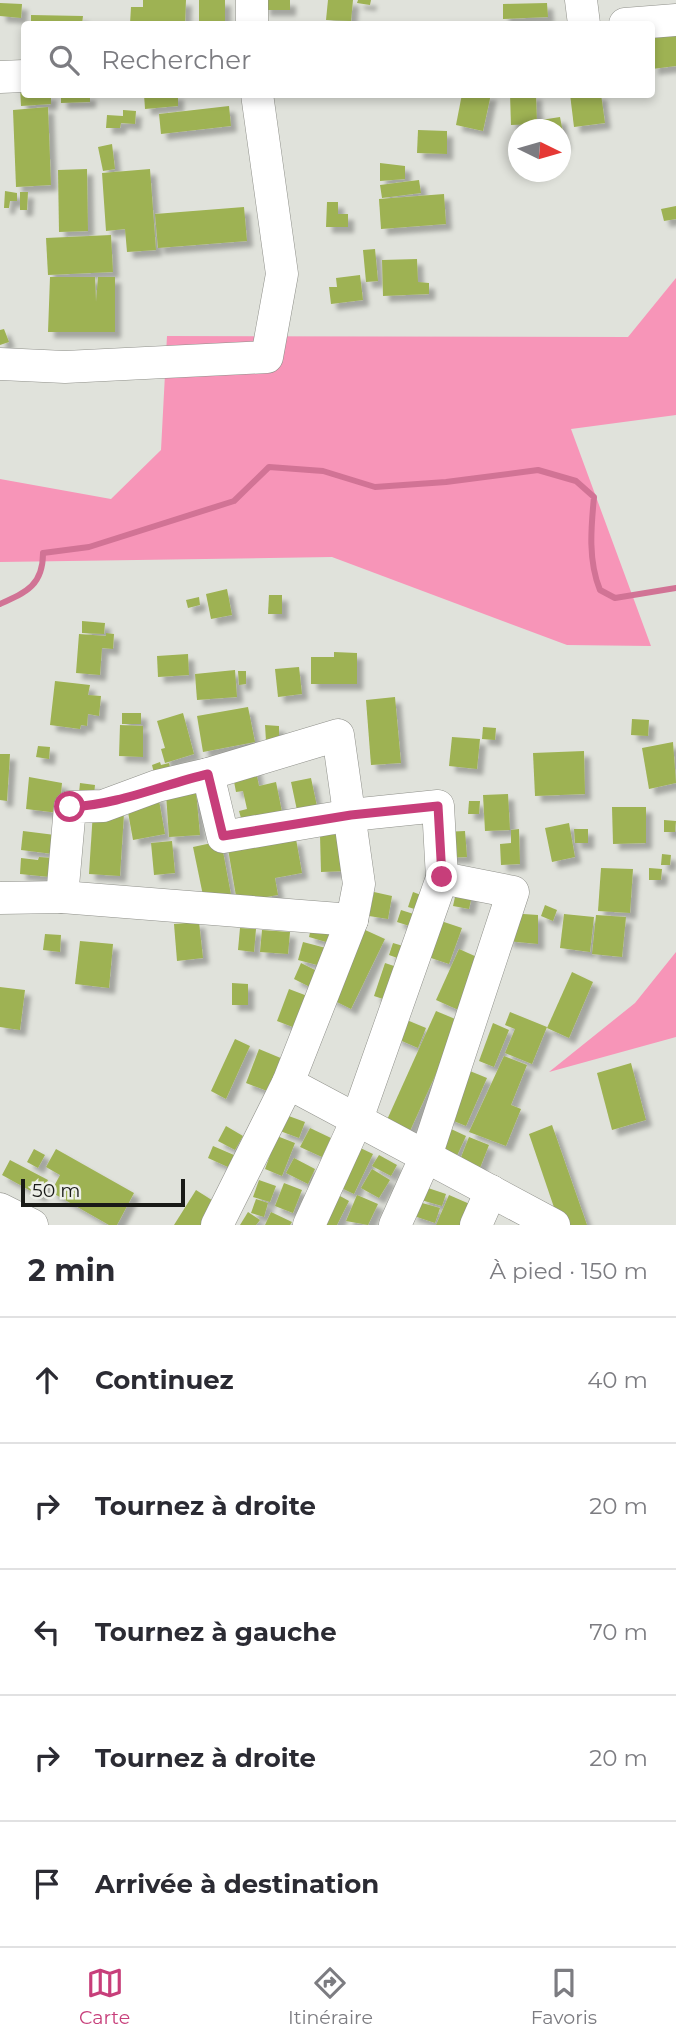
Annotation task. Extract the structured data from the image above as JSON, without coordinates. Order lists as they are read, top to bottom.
{
  "scale_bar": "50 m",
  "north": "right",
  "page": {
    "search": "Rechercher",
    "scale": "50 m",
    "heading": ["2 min", "À pied · 150 m"],
    "list": [
      ["Continuez", "40 m"],
      ["Tournez à droite", "20 m"],
      ["Tournez à gauche", "70 m"],
      ["Tournez à droite", "20 m"],
      "Arrivée à destination"
    ],
    "nav": ["Carte", "Itinéraire", "Favoris"]
  }
}
